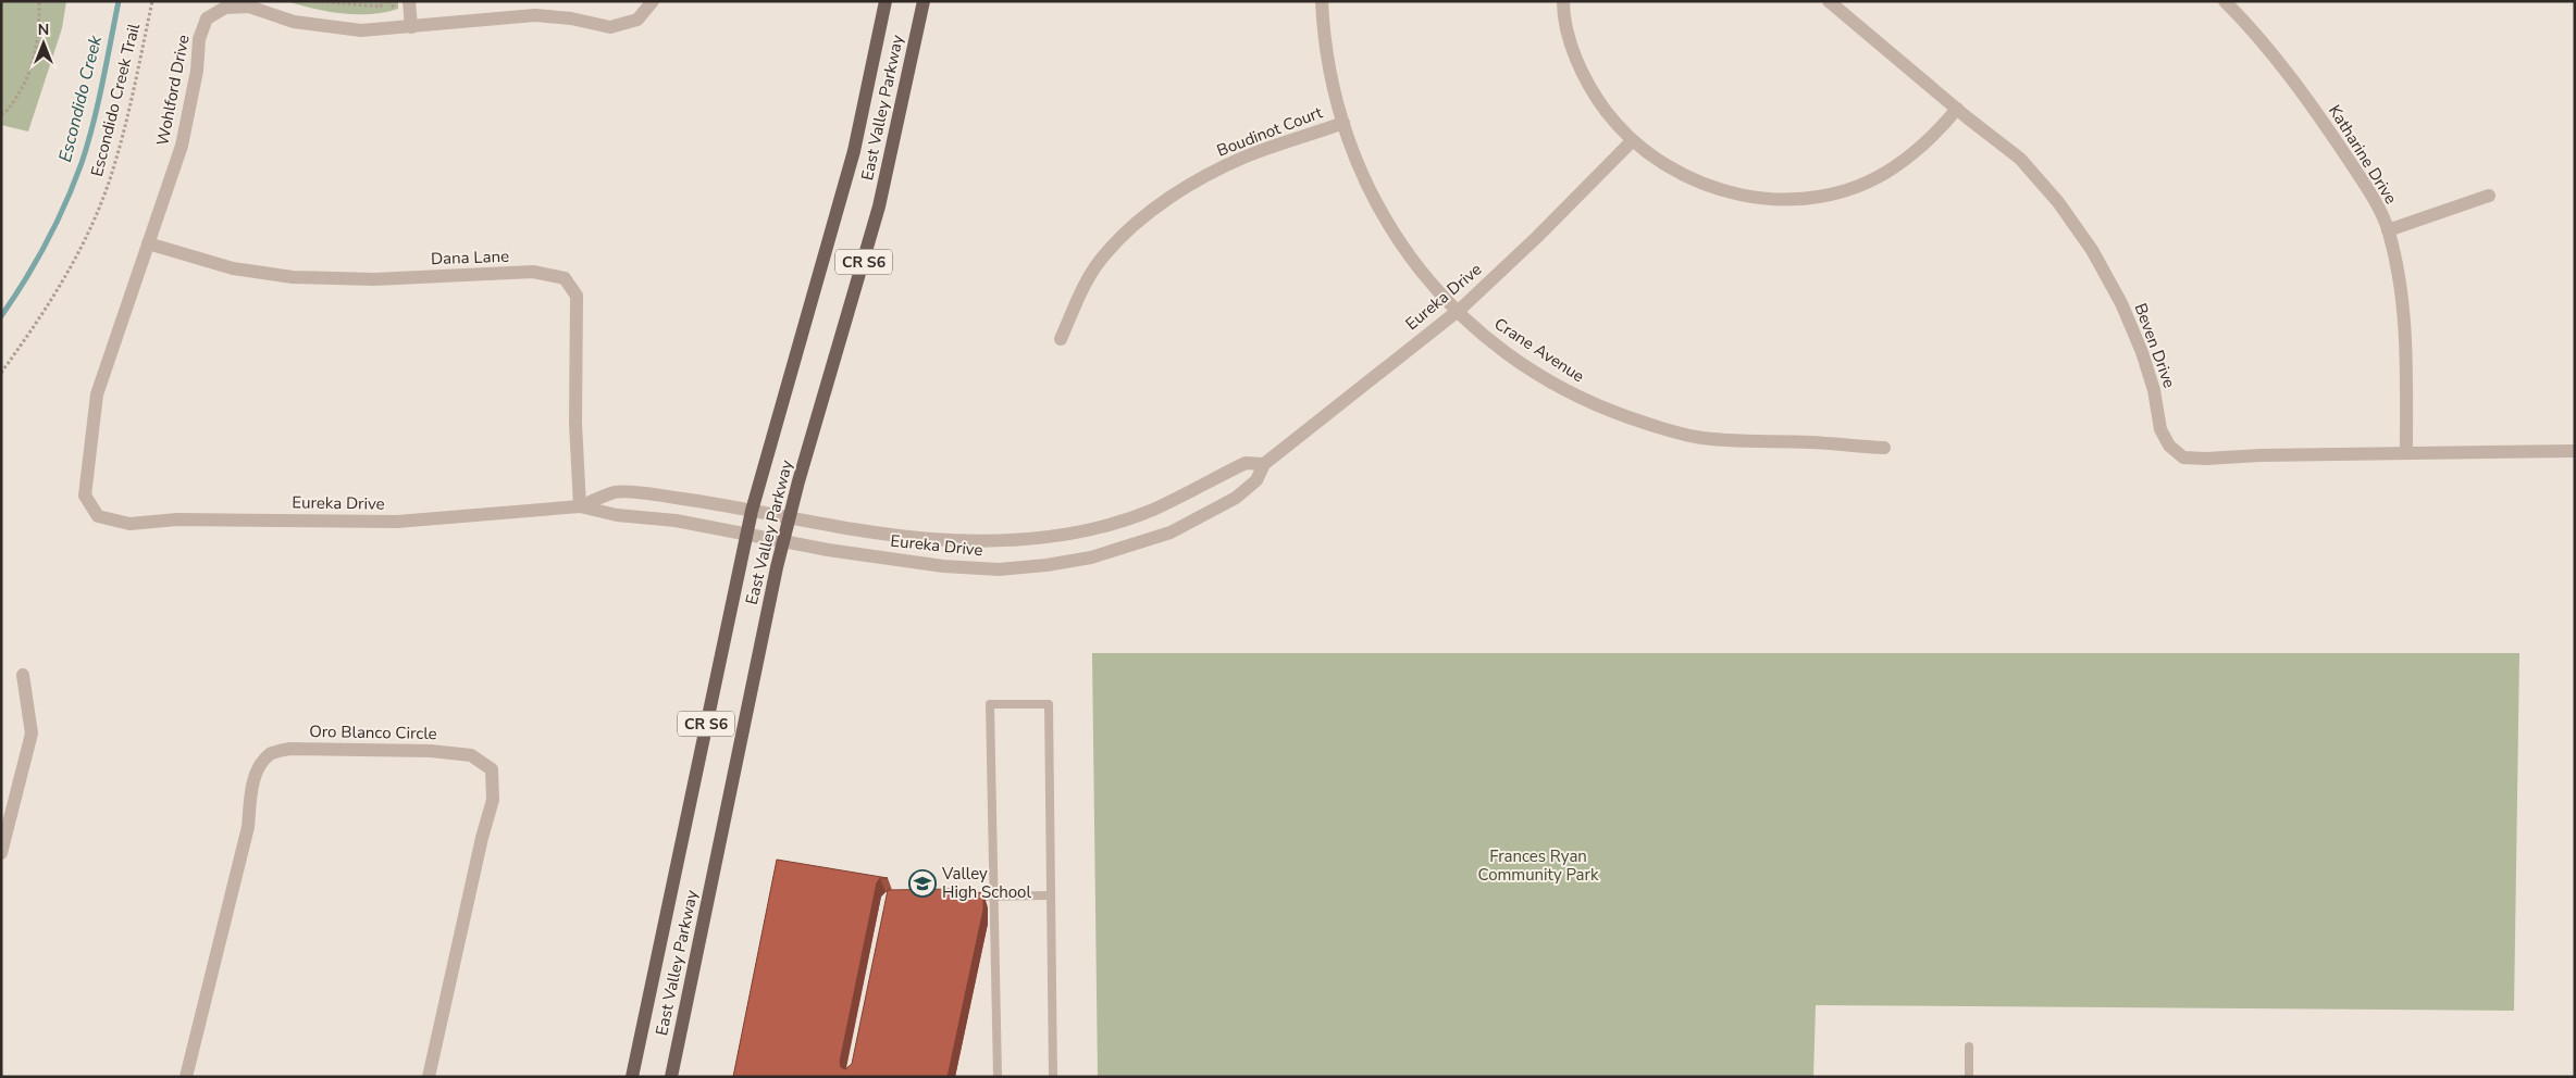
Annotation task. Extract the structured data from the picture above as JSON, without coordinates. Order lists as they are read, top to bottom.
{
  "streets": {
    "main road": ["East Valley Parkway", "CR S6"],
    "street": [
      "Wohlford Drive",
      "Boudinot Court",
      "Katharine Drive",
      "Dana Lane",
      "Eureka Drive",
      "Beven Drive",
      "Crane Avenue",
      "Oro Blanco Circle"
    ],
    "path": ["Escondido Creek Trail"]
  },
  "crossings": [
    ["Wohlford Drive", "Dana Lane"],
    ["Wohlford Drive", "Eureka Drive"],
    ["East Valley Parkway", "Eureka Drive"],
    ["Boudinot Court", "Crane Avenue"],
    ["Katharine Drive", "Beven Drive"],
    ["Dana Lane", "Eureka Drive"],
    ["Eureka Drive", "Crane Avenue"]
  ],
  "water": ["Escondido Creek"],
  "parks": ["Frances Ryan Community Park"],
  "places": {
    "school or university": ["Valley High School"]
  },
  "north": "top"
}
